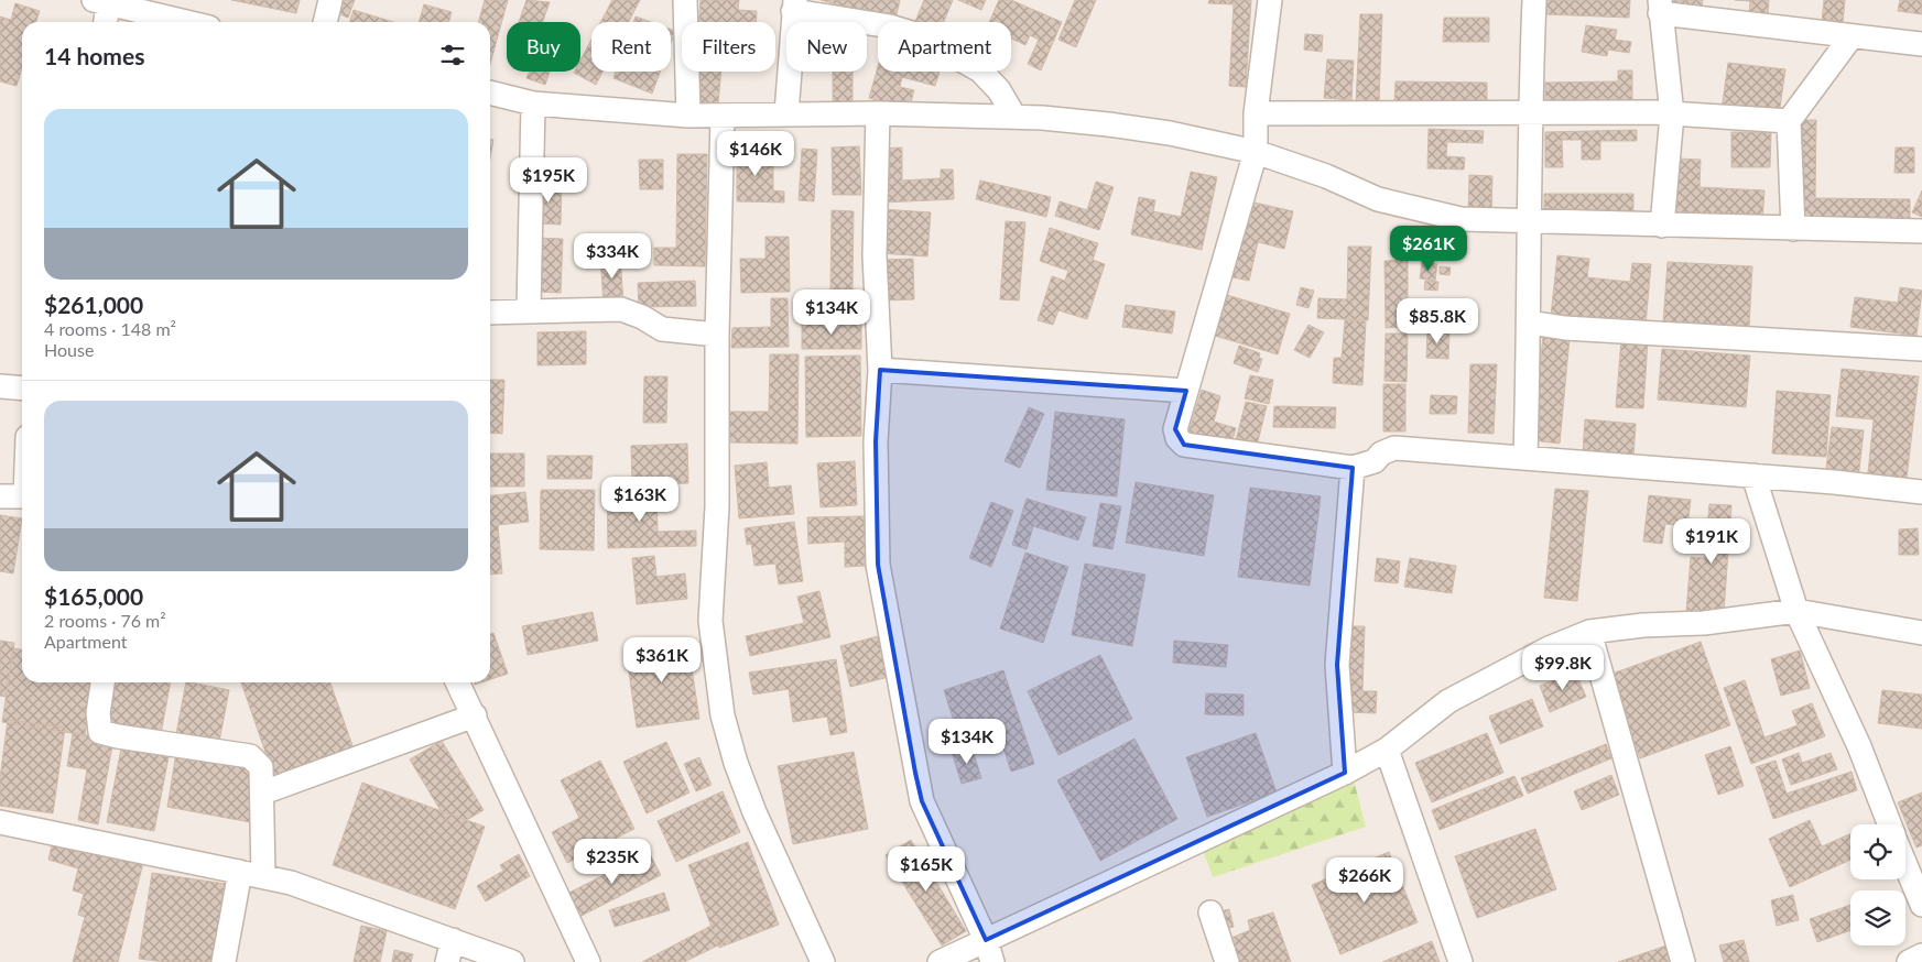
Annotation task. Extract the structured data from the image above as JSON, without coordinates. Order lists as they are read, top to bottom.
{
  "page": {
    "chip": [
      "Buy",
      "Rent",
      "Filters",
      "New",
      "Apartment"
    ],
    "heading": "14 homes",
    "list": [
      {
        "name": "$261,000",
        "note": "4 rooms · 148 m² · House"
      },
      {
        "name": "$165,000",
        "note": "2 rooms · 76 m² · Apartment"
      }
    ],
    "price": [
      "$146K",
      "$195K",
      "$261K",
      "$334K",
      "$134K",
      "$85.8K",
      "$163K",
      "$191K",
      "$361K",
      "$99.8K",
      "$134K",
      "$235K",
      "$165K",
      "$266K"
    ]
  }
}
